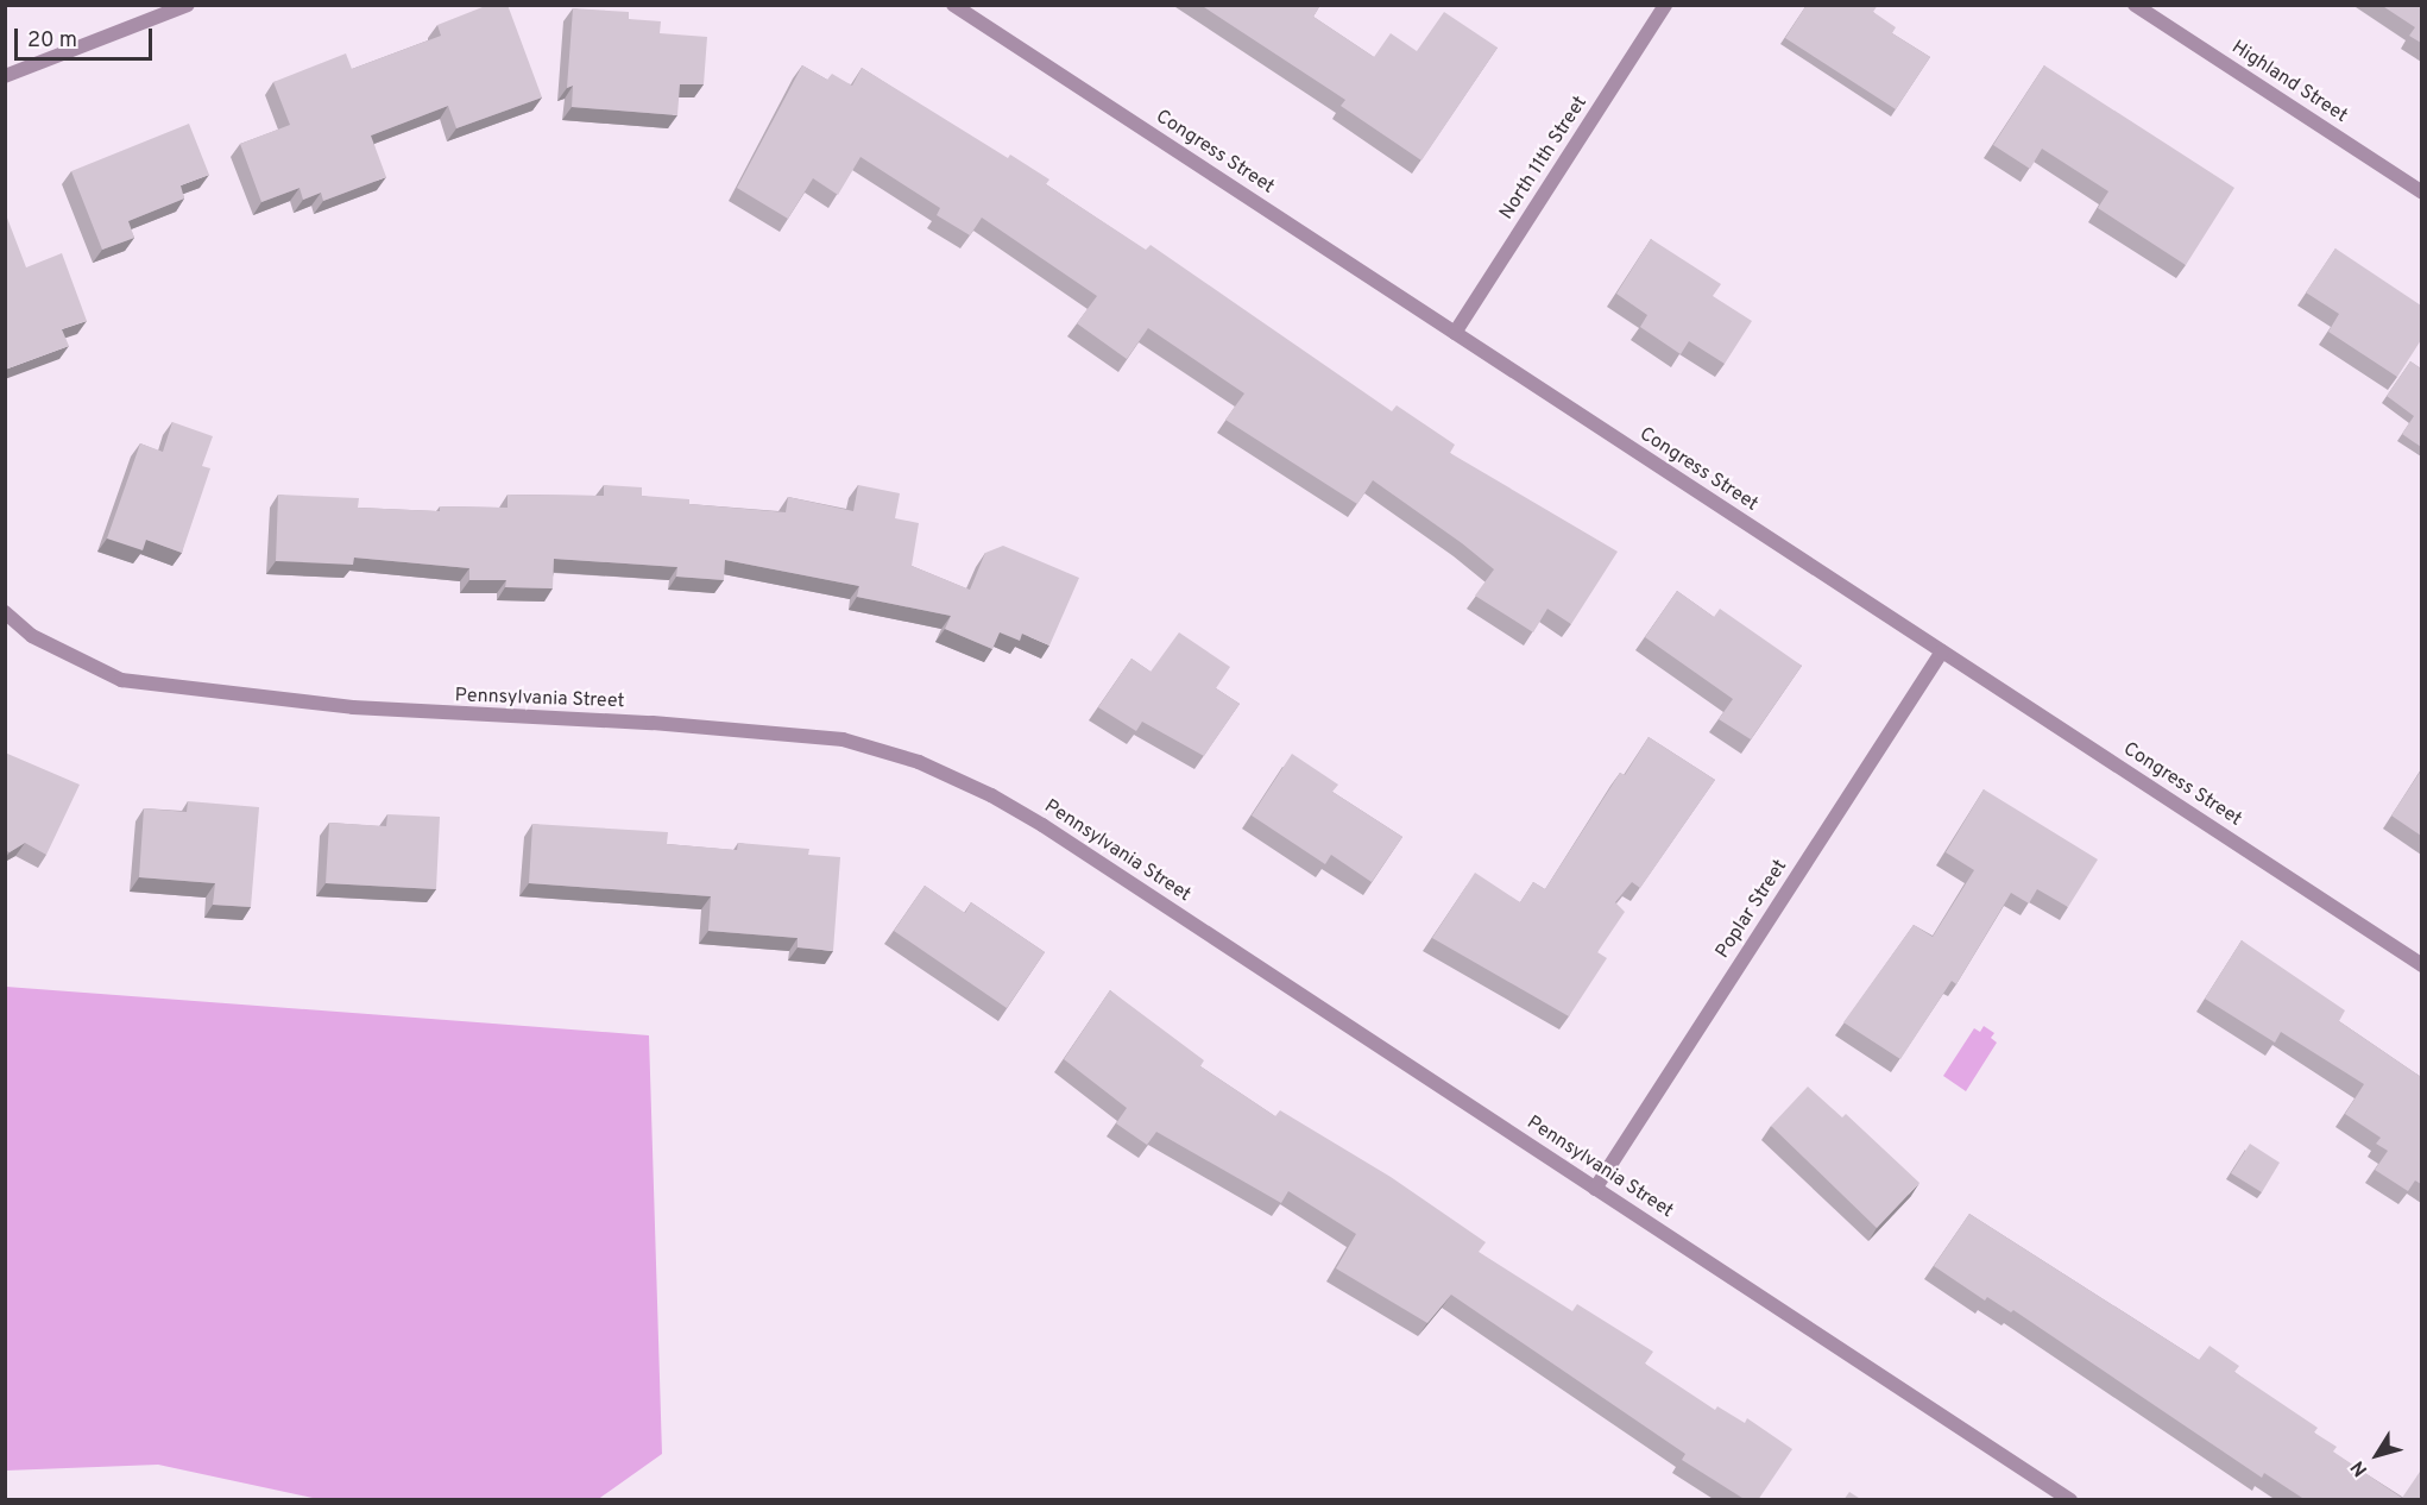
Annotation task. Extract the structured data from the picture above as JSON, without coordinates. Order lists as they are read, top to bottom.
{
  "streets": {
    "street": [
      "Highland Street",
      "Congress Street",
      "North 11th Street",
      "Pennsylvania Street",
      "Poplar Street"
    ]
  },
  "crossings": [
    ["Congress Street", "North 11th Street"],
    ["Congress Street", "Poplar Street"],
    ["Pennsylvania Street", "Poplar Street"]
  ],
  "scale_bar": "20 m",
  "north": "bottom left"
}
